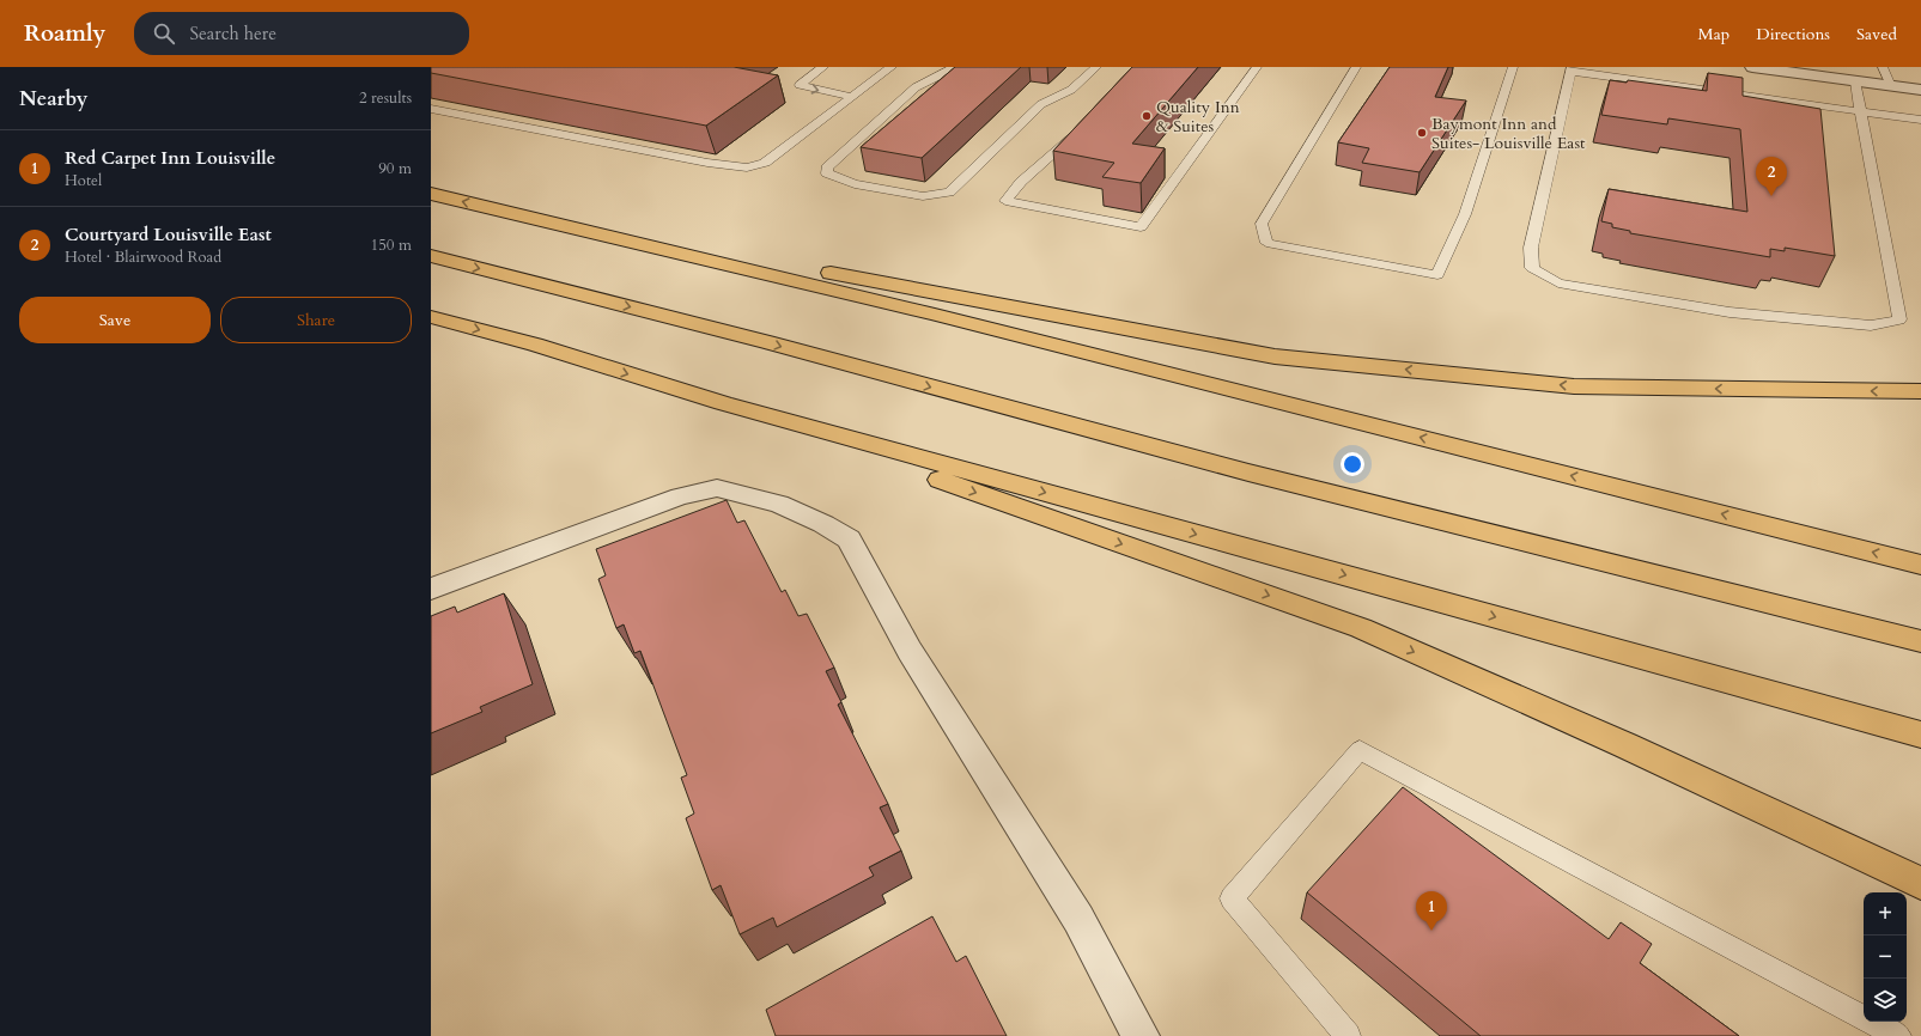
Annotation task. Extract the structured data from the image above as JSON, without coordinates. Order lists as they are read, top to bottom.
{
  "places": ["Quality Inn & Suites", "Baymont Inn and Suites- Louisville East"],
  "page": {
    "header": "Roamly",
    "search": "Search here",
    "nav": ["Map", "Directions", "Saved"],
    "heading": ["Nearby", "2 results"],
    "list": [
      {
        "mark": "1",
        "name": "Red Carpet Inn Louisville",
        "note": "Hotel",
        "value": "90 m"
      },
      {
        "mark": "2",
        "name": "Courtyard Louisville East",
        "note": "Hotel · Blairwood Road",
        "value": "150 m"
      }
    ],
    "pins": ["2", "1"],
    "buttons": ["Save", "Share"],
    "map_buttons": ["+", "−"]
  }
}
